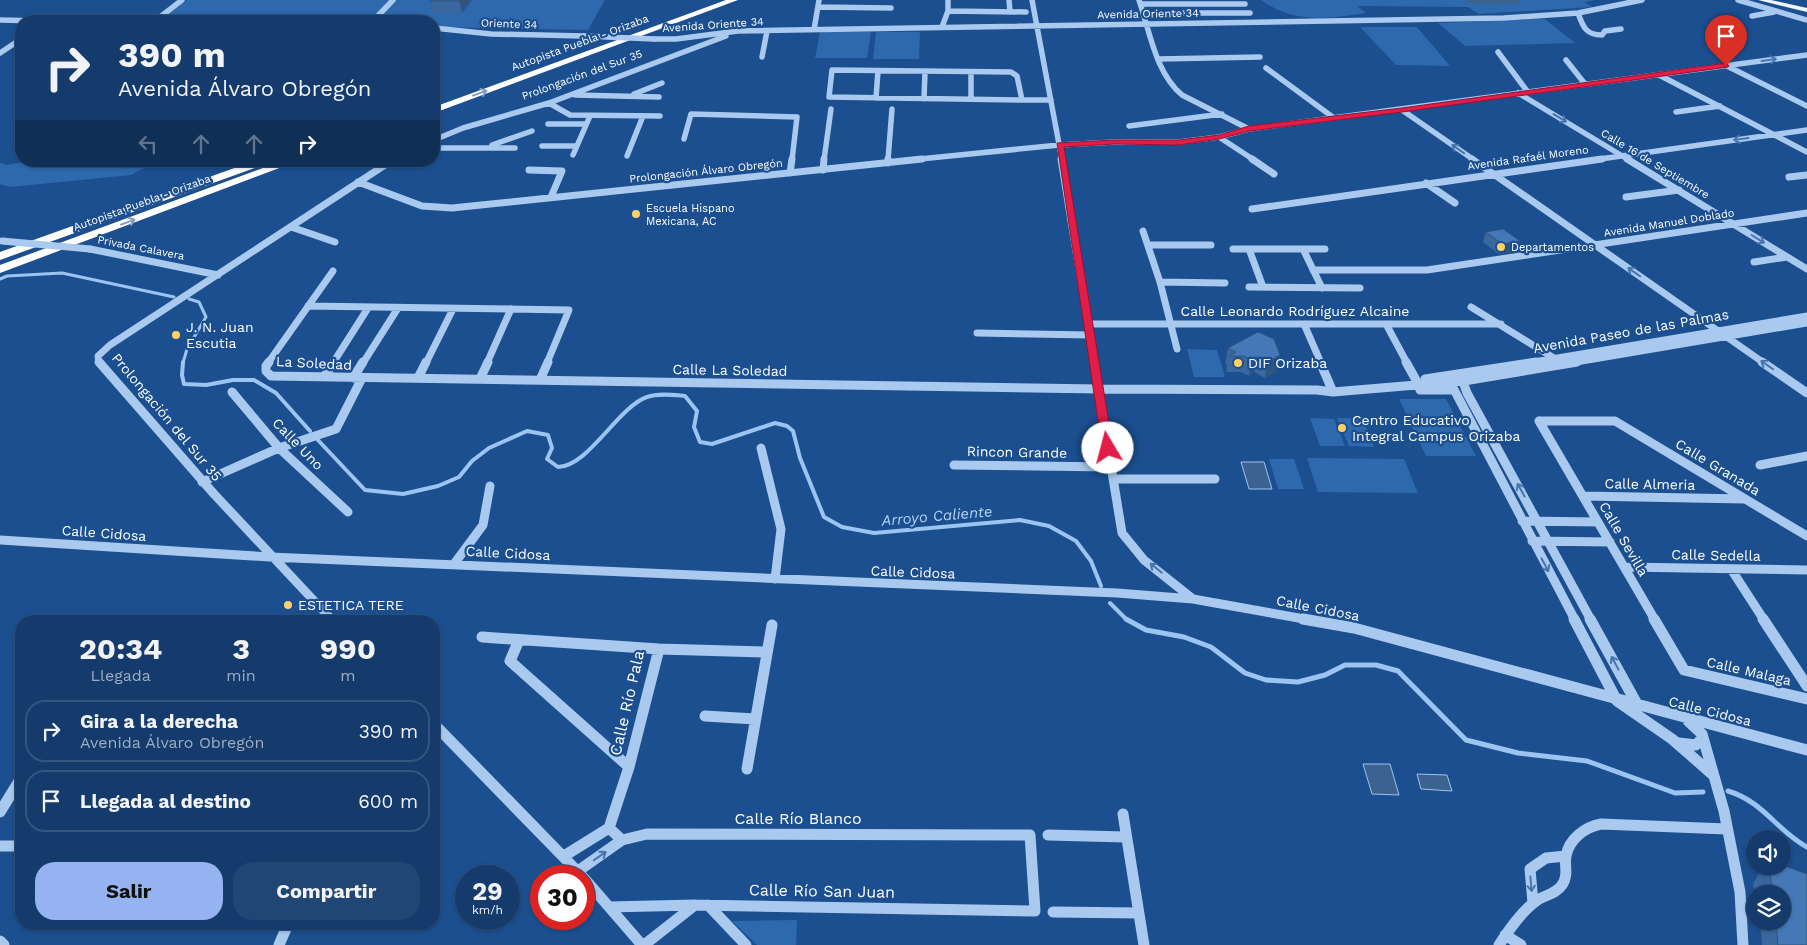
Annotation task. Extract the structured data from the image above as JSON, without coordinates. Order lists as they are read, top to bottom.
{
  "streets": {
    "highway": ["Autopista Puebla - Orizaba"],
    "street": [
      "Avenida Oriente 34",
      "Oriente 34",
      "Prolongación del Sur 35",
      "Avenida Rafaél Moreno",
      "Calle 16 de Septiembre",
      "Prolongación Álvaro Obregón",
      "Avenida Manuel Doblado",
      "Privada Calavera",
      "Calle Leonardo Rodríguez Alcaine",
      "Avenida Paseo de las Palmas",
      "La Soledad",
      "Calle La Soledad",
      "Calle Uno",
      "Rincon Grande",
      "Calle Granada",
      "Calle Almeria",
      "Calle Cidosa",
      "Calle Sevilla",
      "Calle Sedella",
      "Calle Malaga",
      "Calle Río Pala",
      "Calle Río Blanco",
      "Calle Río San Juan"
    ]
  },
  "crossings": [
    ["Avenida Oriente 34", "Oriente 34"],
    ["Avenida Oriente 34", "Prolongación del Sur 35"],
    ["Prolongación del Sur 35", "Prolongación Álvaro Obregón"],
    ["Prolongación del Sur 35", "Privada Calavera"],
    ["Prolongación del Sur 35", "Calle Cidosa"],
    ["Avenida Rafaél Moreno", "Calle 16 de Septiembre"],
    ["Calle 16 de Septiembre", "Prolongación Álvaro Obregón"],
    ["Calle 16 de Septiembre", "Avenida Manuel Doblado"],
    ["Avenida Paseo de las Palmas", "Calle La Soledad"],
    ["La Soledad", "Calle La Soledad"],
    ["Calle Granada", "Calle Almeria"],
    ["Calle Granada", "Calle Sevilla"],
    ["Calle Almeria", "Calle Sevilla"],
    ["Calle Sevilla", "Calle Sedella"],
    ["Calle Sevilla", "Calle Malaga"],
    ["Calle Río Blanco", "Calle Río San Juan"]
  ],
  "one_way": ["Calle 16 de Septiembre"],
  "water": ["Arroyo Caliente"],
  "places": [
    "Escuela Hispano Mexicana, AC",
    "Departamentos",
    "J. N. Juan Escutia",
    "DIF Orizaba",
    "Centro Educativo Integral Campus Orizaba",
    "ESTETICA TERE"
  ],
  "page": {
    "turn": ["390 m", "Avenida Álvaro Obregón"],
    "eta": [
      "20:34",
      "Llegada",
      "3",
      "min",
      "990",
      "m"
    ],
    "list": [
      {
        "name": "Gira a la derecha",
        "note": "Avenida Álvaro Obregón",
        "value": "390 m"
      },
      {
        "name": "Llegada al destino",
        "value": "600 m"
      }
    ],
    "buttons": ["Salir", "Compartir"],
    "speed": "29 km/h",
    "limit": "30"
  }
}
